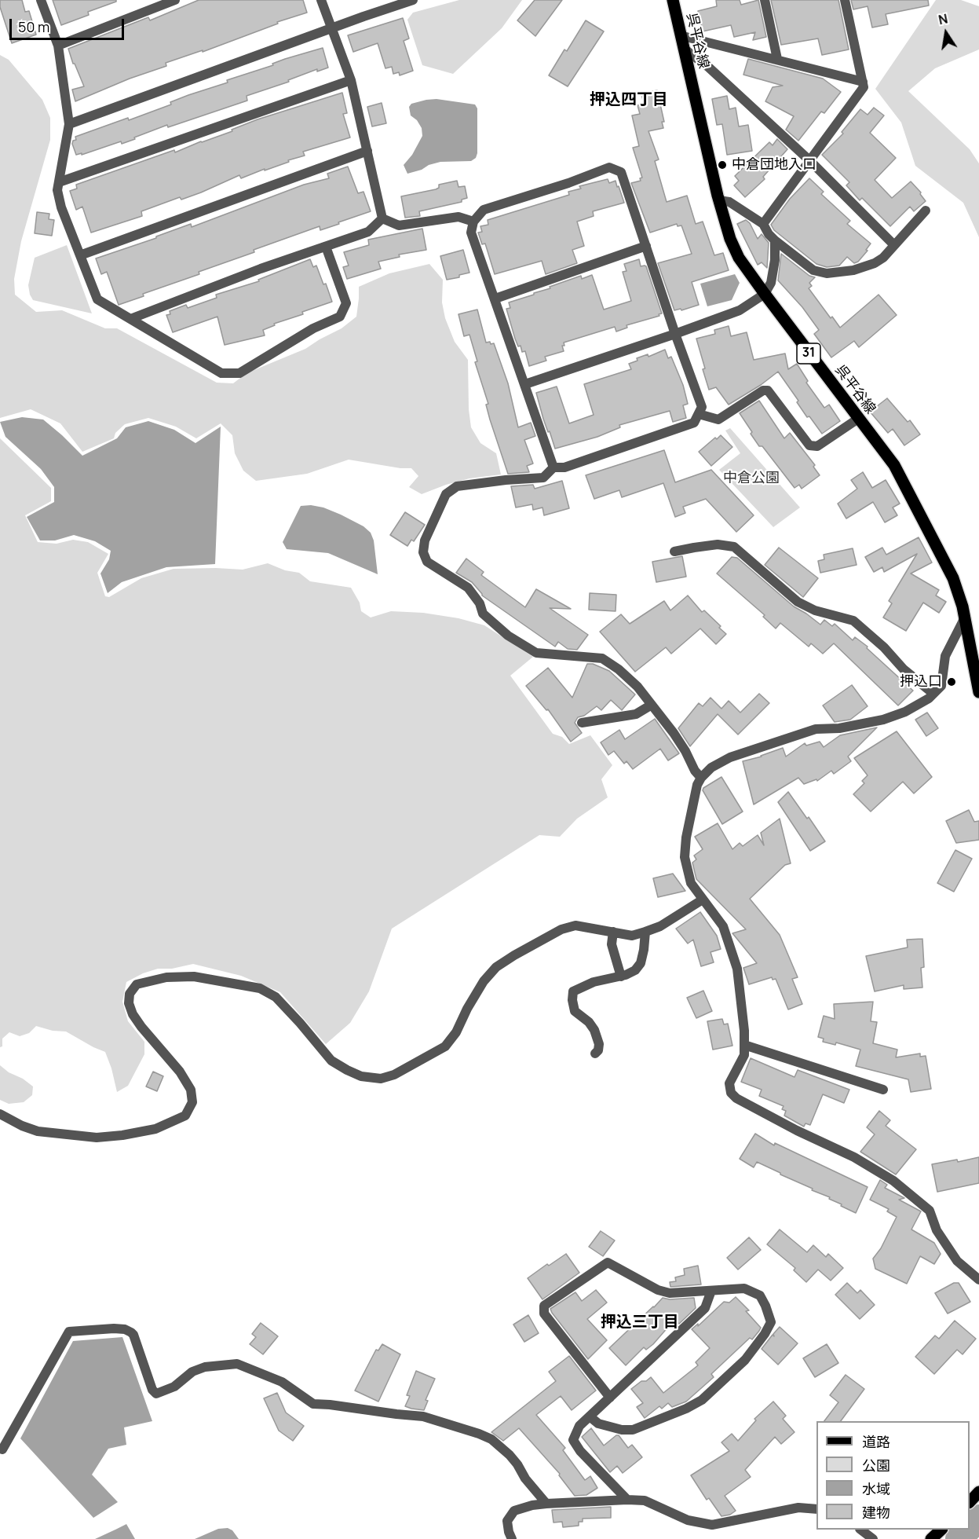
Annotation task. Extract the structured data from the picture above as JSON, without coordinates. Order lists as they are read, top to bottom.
{
  "streets": {
    "main road": ["呉平谷線", "31"]
  },
  "districts": ["押込四丁目", "押込三丁目"],
  "parks": ["中倉公園"],
  "places": ["中倉団地入口", "押込口"],
  "legend": [
    "道路",
    "公園",
    "水域",
    "建物"
  ],
  "scale_bar": "50 m",
  "north": "top"
}
